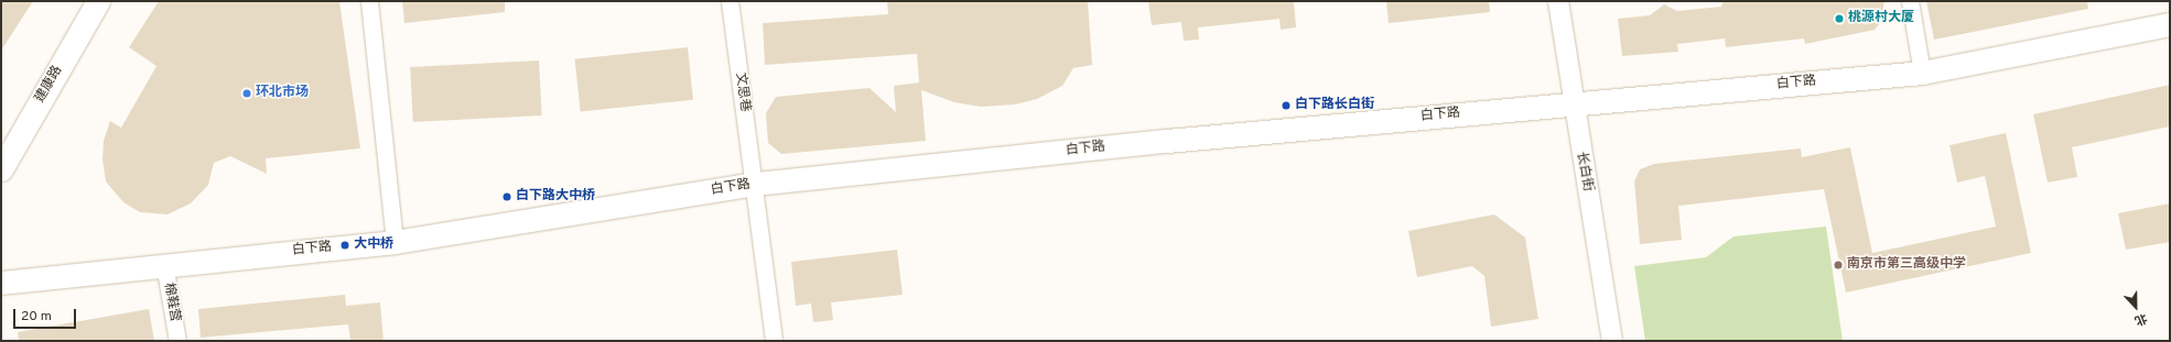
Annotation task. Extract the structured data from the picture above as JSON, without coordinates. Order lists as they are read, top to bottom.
{
  "streets": {
    "main road": ["白下路", "建康路"],
    "street": ["文思巷", "长白街", "棉鞋营"]
  },
  "crossings": [
    ["白下路", "文思巷"],
    ["白下路", "长白街"],
    ["白下路", "棉鞋营"]
  ],
  "places": [
    "桃源村大厦",
    "环北市场",
    "白下路·长白街",
    "白下路·大中桥",
    "大中桥",
    "南京市第三高级中学"
  ],
  "scale_bar": "20 m",
  "north": "bottom"
}
